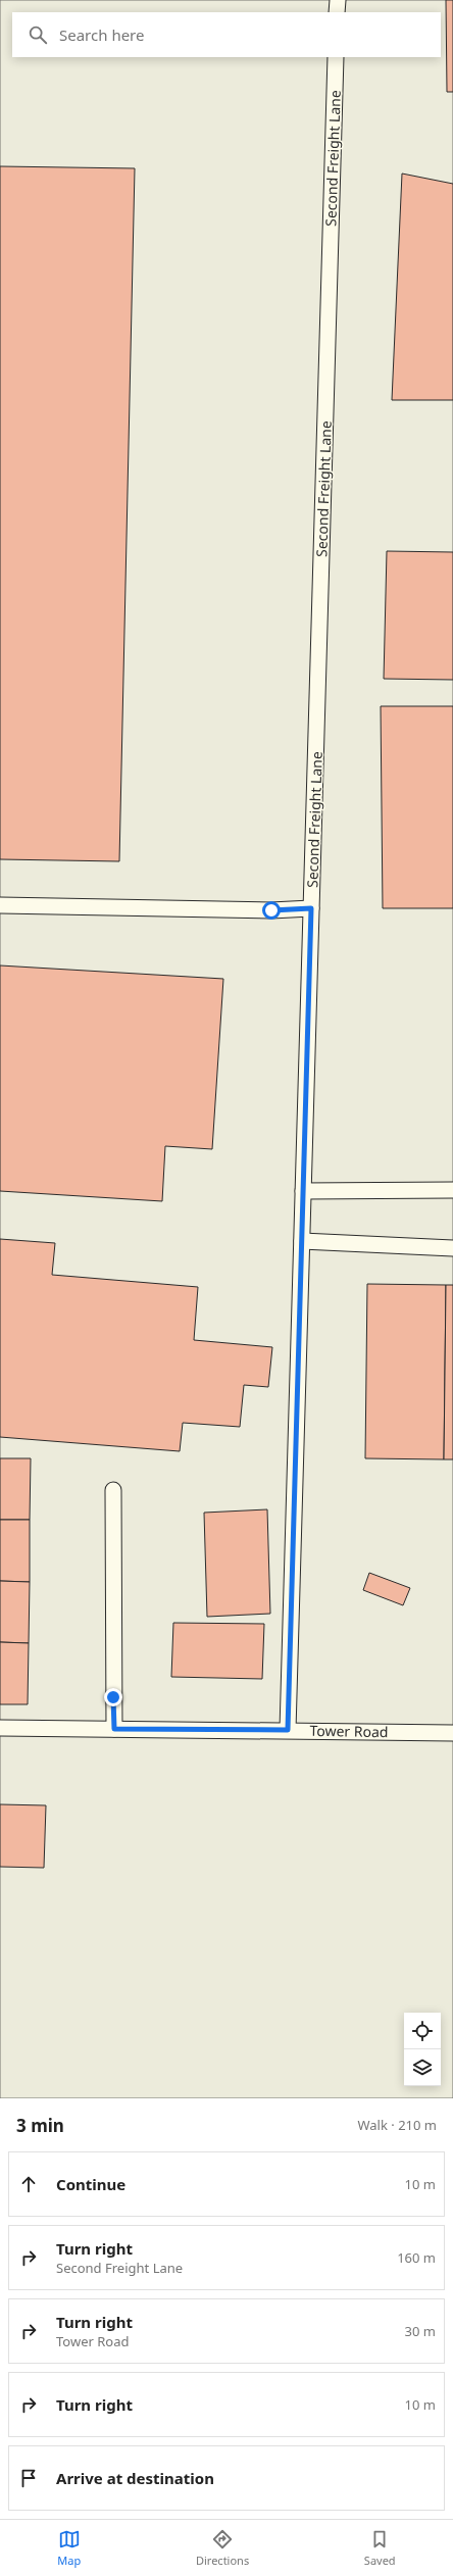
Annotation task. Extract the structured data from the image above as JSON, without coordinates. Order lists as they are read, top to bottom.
{
  "streets": {
    "lane": ["Second Freight Lane", "Tower Road"]
  },
  "crossings": [
    ["Second Freight Lane", "Tower Road"]
  ],
  "page": {
    "search": "Search here",
    "heading": ["3 min", "Walk · 210 m"],
    "list": [
      ["Continue", "10 m"],
      ["Turn right", "Second Freight Lane", "160 m"],
      ["Turn right", "Tower Road", "30 m"],
      ["Turn right", "10 m"],
      "Arrive at destination"
    ],
    "nav": ["Map", "Directions", "Saved"]
  }
}
